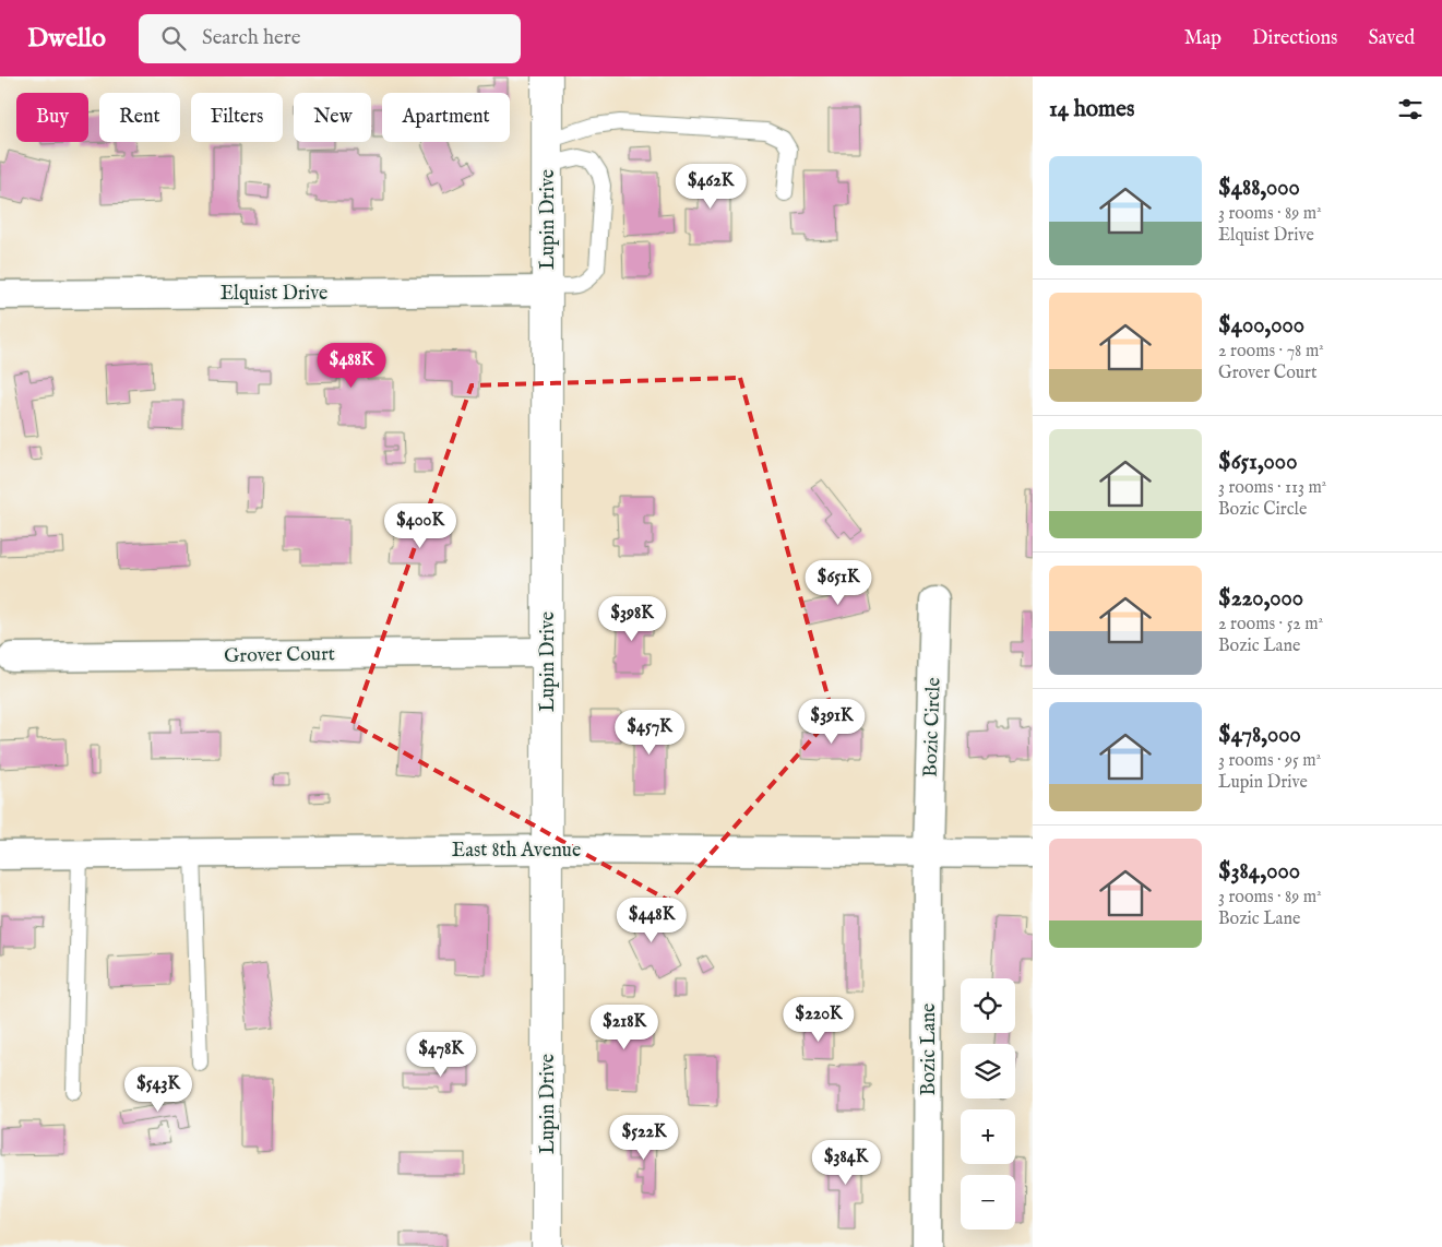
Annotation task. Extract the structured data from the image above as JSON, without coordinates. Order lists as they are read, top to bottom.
{
  "streets": {
    "street": [
      "Lupin Drive",
      "Elquist Drive",
      "Grover Court",
      "Bozic Circle",
      "East 8th Avenue",
      "Bozic Lane"
    ]
  },
  "crossings": [
    ["Lupin Drive", "Elquist Drive"],
    ["Lupin Drive", "Grover Court"],
    ["Lupin Drive", "East 8th Avenue"],
    ["Bozic Circle", "East 8th Avenue"],
    ["Bozic Circle", "Bozic Lane"],
    ["East 8th Avenue", "Bozic Lane"]
  ],
  "page": {
    "header": "Dwello",
    "search": "Search here",
    "nav": ["Map", "Directions", "Saved"],
    "heading": "14 homes",
    "chip": [
      "Buy",
      "Rent",
      "Filters",
      "New",
      "Apartment"
    ],
    "list": [
      {
        "name": "$488,000",
        "note": "3 rooms · 89 m² · Elquist Drive"
      },
      {
        "name": "$400,000",
        "note": "2 rooms · 78 m² · Grover Court"
      },
      {
        "name": "$651,000",
        "note": "3 rooms · 113 m² · Bozic Circle"
      },
      {
        "name": "$220,000",
        "note": "2 rooms · 52 m² · Bozic Lane"
      },
      {
        "name": "$478,000",
        "note": "3 rooms · 95 m² · Lupin Drive"
      },
      {
        "name": "$384,000",
        "note": "3 rooms · 89 m² · Bozic Lane"
      }
    ],
    "price": [
      "$462K",
      "$488K",
      "$400K",
      "$651K",
      "$398K",
      "$391K",
      "$457K",
      "$448K",
      "$220K",
      "$218K",
      "$478K",
      "$543K",
      "$522K",
      "$384K"
    ],
    "map_buttons": ["+", "−"]
  }
}
